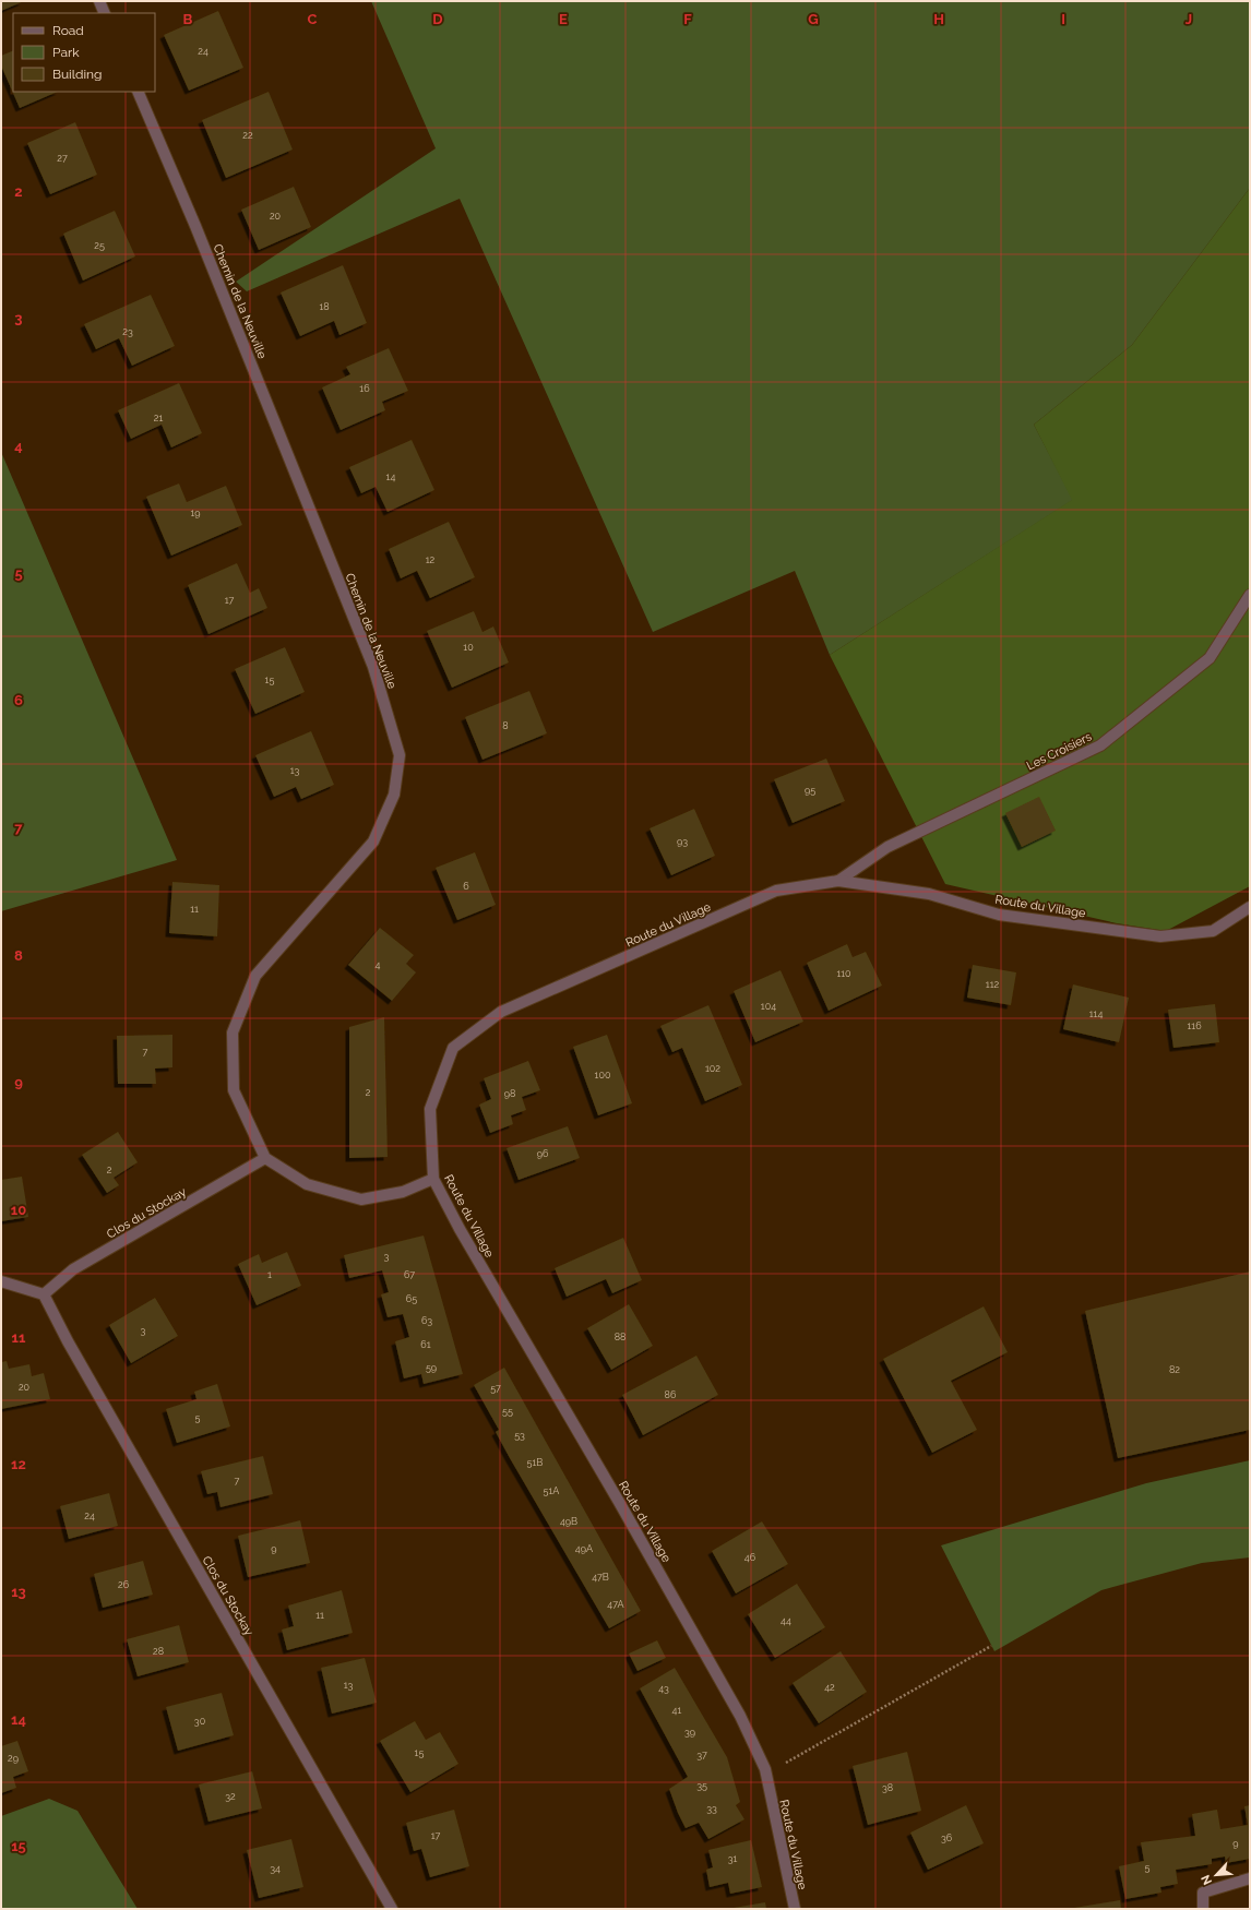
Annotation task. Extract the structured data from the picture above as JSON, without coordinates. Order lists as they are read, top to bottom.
{
  "streets": {
    "street": [
      "Chemin de la Neuville",
      "Les Croisiers",
      "Route du Village",
      "Clos du Stockay"
    ]
  },
  "crossings": [
    ["Chemin de la Neuville", "Clos du Stockay"],
    ["Les Croisiers", "Route du Village"]
  ],
  "house_numbers": [
    "24",
    "22",
    "27",
    "20",
    "25",
    "18",
    "23",
    "16",
    "21",
    "14",
    "19",
    "12",
    "17",
    "10",
    "15",
    "8",
    "13",
    "95",
    "93",
    "6",
    "11",
    "4",
    "110",
    "112",
    "104",
    "114",
    "116",
    "7",
    "102",
    "100",
    "2",
    "98",
    "96",
    "2",
    "3",
    "1",
    "67",
    "65",
    "63",
    "3",
    "88",
    "61",
    "59",
    "82",
    "20",
    "57",
    "86",
    "55",
    "5",
    "53",
    "51B",
    "7",
    "51A",
    "24",
    "49B",
    "9",
    "49A",
    "46",
    "47B",
    "26",
    "47A",
    "11",
    "44",
    "28",
    "13",
    "42",
    "43",
    "41",
    "30",
    "39",
    "15",
    "37",
    "29",
    "35",
    "38",
    "32",
    "33",
    "17",
    "36",
    "9",
    "31",
    "5",
    "34"
  ],
  "legend": ["Road", "Park", "Building"],
  "north": "bottom left",
  "grid": {
    "columns": [
      "B",
      "C",
      "D",
      "E",
      "F",
      "G",
      "H",
      "I",
      "J"
    ],
    "rows": [
      "2",
      "3",
      "4",
      "5",
      "6",
      "7",
      "8",
      "9",
      "10",
      "11",
      "12",
      "13",
      "14",
      "15"
    ]
  }
}
